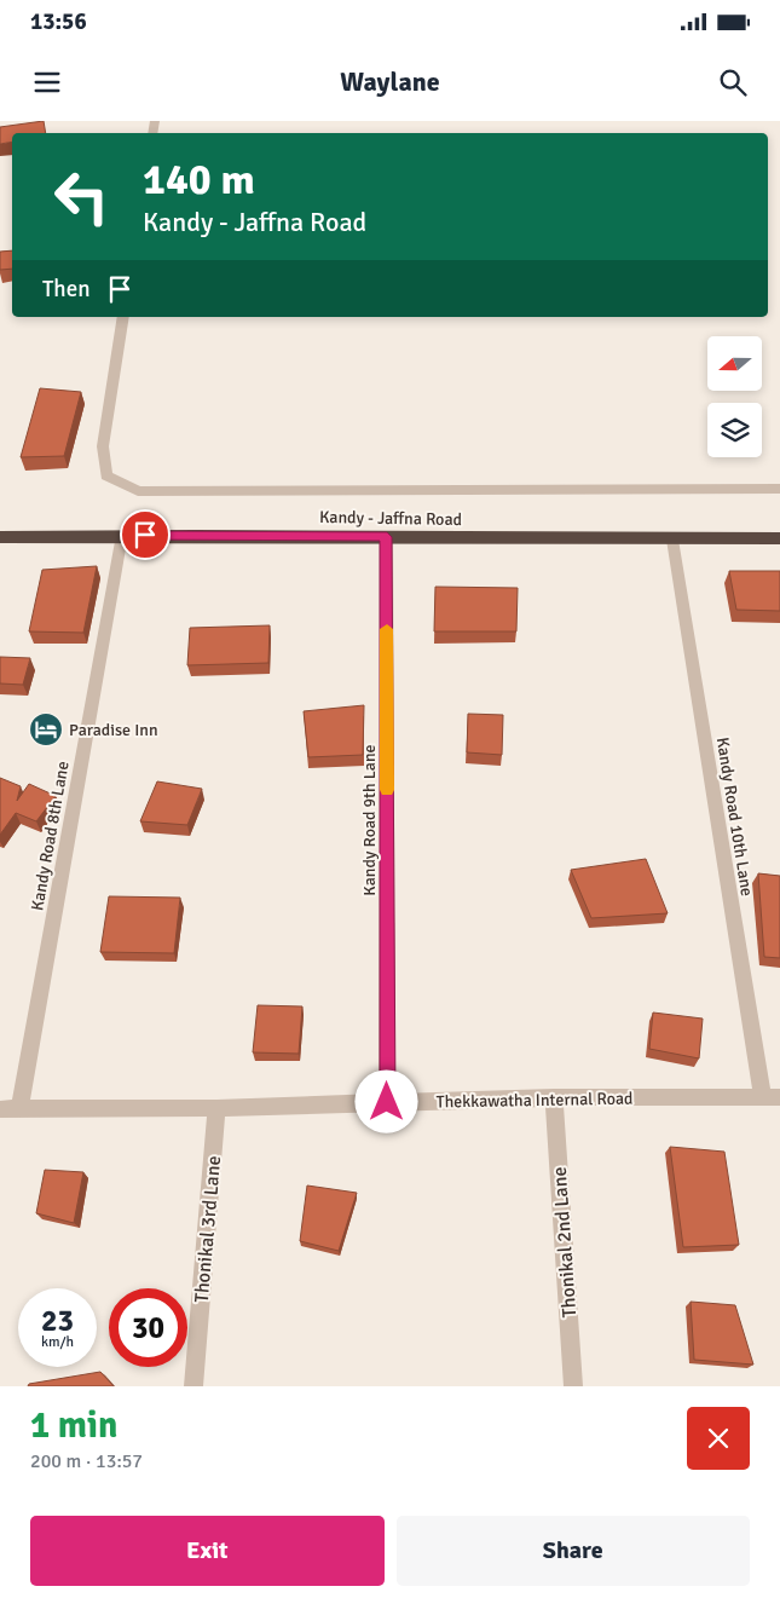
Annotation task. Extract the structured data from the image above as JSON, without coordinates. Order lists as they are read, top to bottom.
{
  "streets": {
    "highway": ["Kandy - Jaffna Road"],
    "street": [
      "Kandy Road 10th Lane",
      "Kandy Road 9th Lane",
      "Kandy Road 8th Lane",
      "Thekkawatha Internal Road",
      "Thonikal 3rd Lane",
      "Thonikal 2nd Lane"
    ]
  },
  "crossings": [
    ["Kandy - Jaffna Road", "Kandy Road 10th Lane"],
    ["Kandy - Jaffna Road", "Kandy Road 9th Lane"],
    ["Kandy - Jaffna Road", "Kandy Road 8th Lane"],
    ["Kandy Road 10th Lane", "Thekkawatha Internal Road"],
    ["Kandy Road 9th Lane", "Thekkawatha Internal Road"],
    ["Kandy Road 8th Lane", "Thekkawatha Internal Road"],
    ["Thekkawatha Internal Road", "Thonikal 3rd Lane"],
    ["Thekkawatha Internal Road", "Thonikal 2nd Lane"]
  ],
  "places": {
    "hotel": ["Paradise Inn"]
  },
  "north": "left",
  "page": {
    "status": "13:56",
    "header": "Waylane",
    "turn": ["140 m", "Kandy - Jaffna Road"],
    "then": "Then",
    "speed": "23 km/h",
    "limit": "30",
    "heading": ["1 min", "200 m · 13:57"],
    "buttons": ["Exit", "Share"]
  }
}
